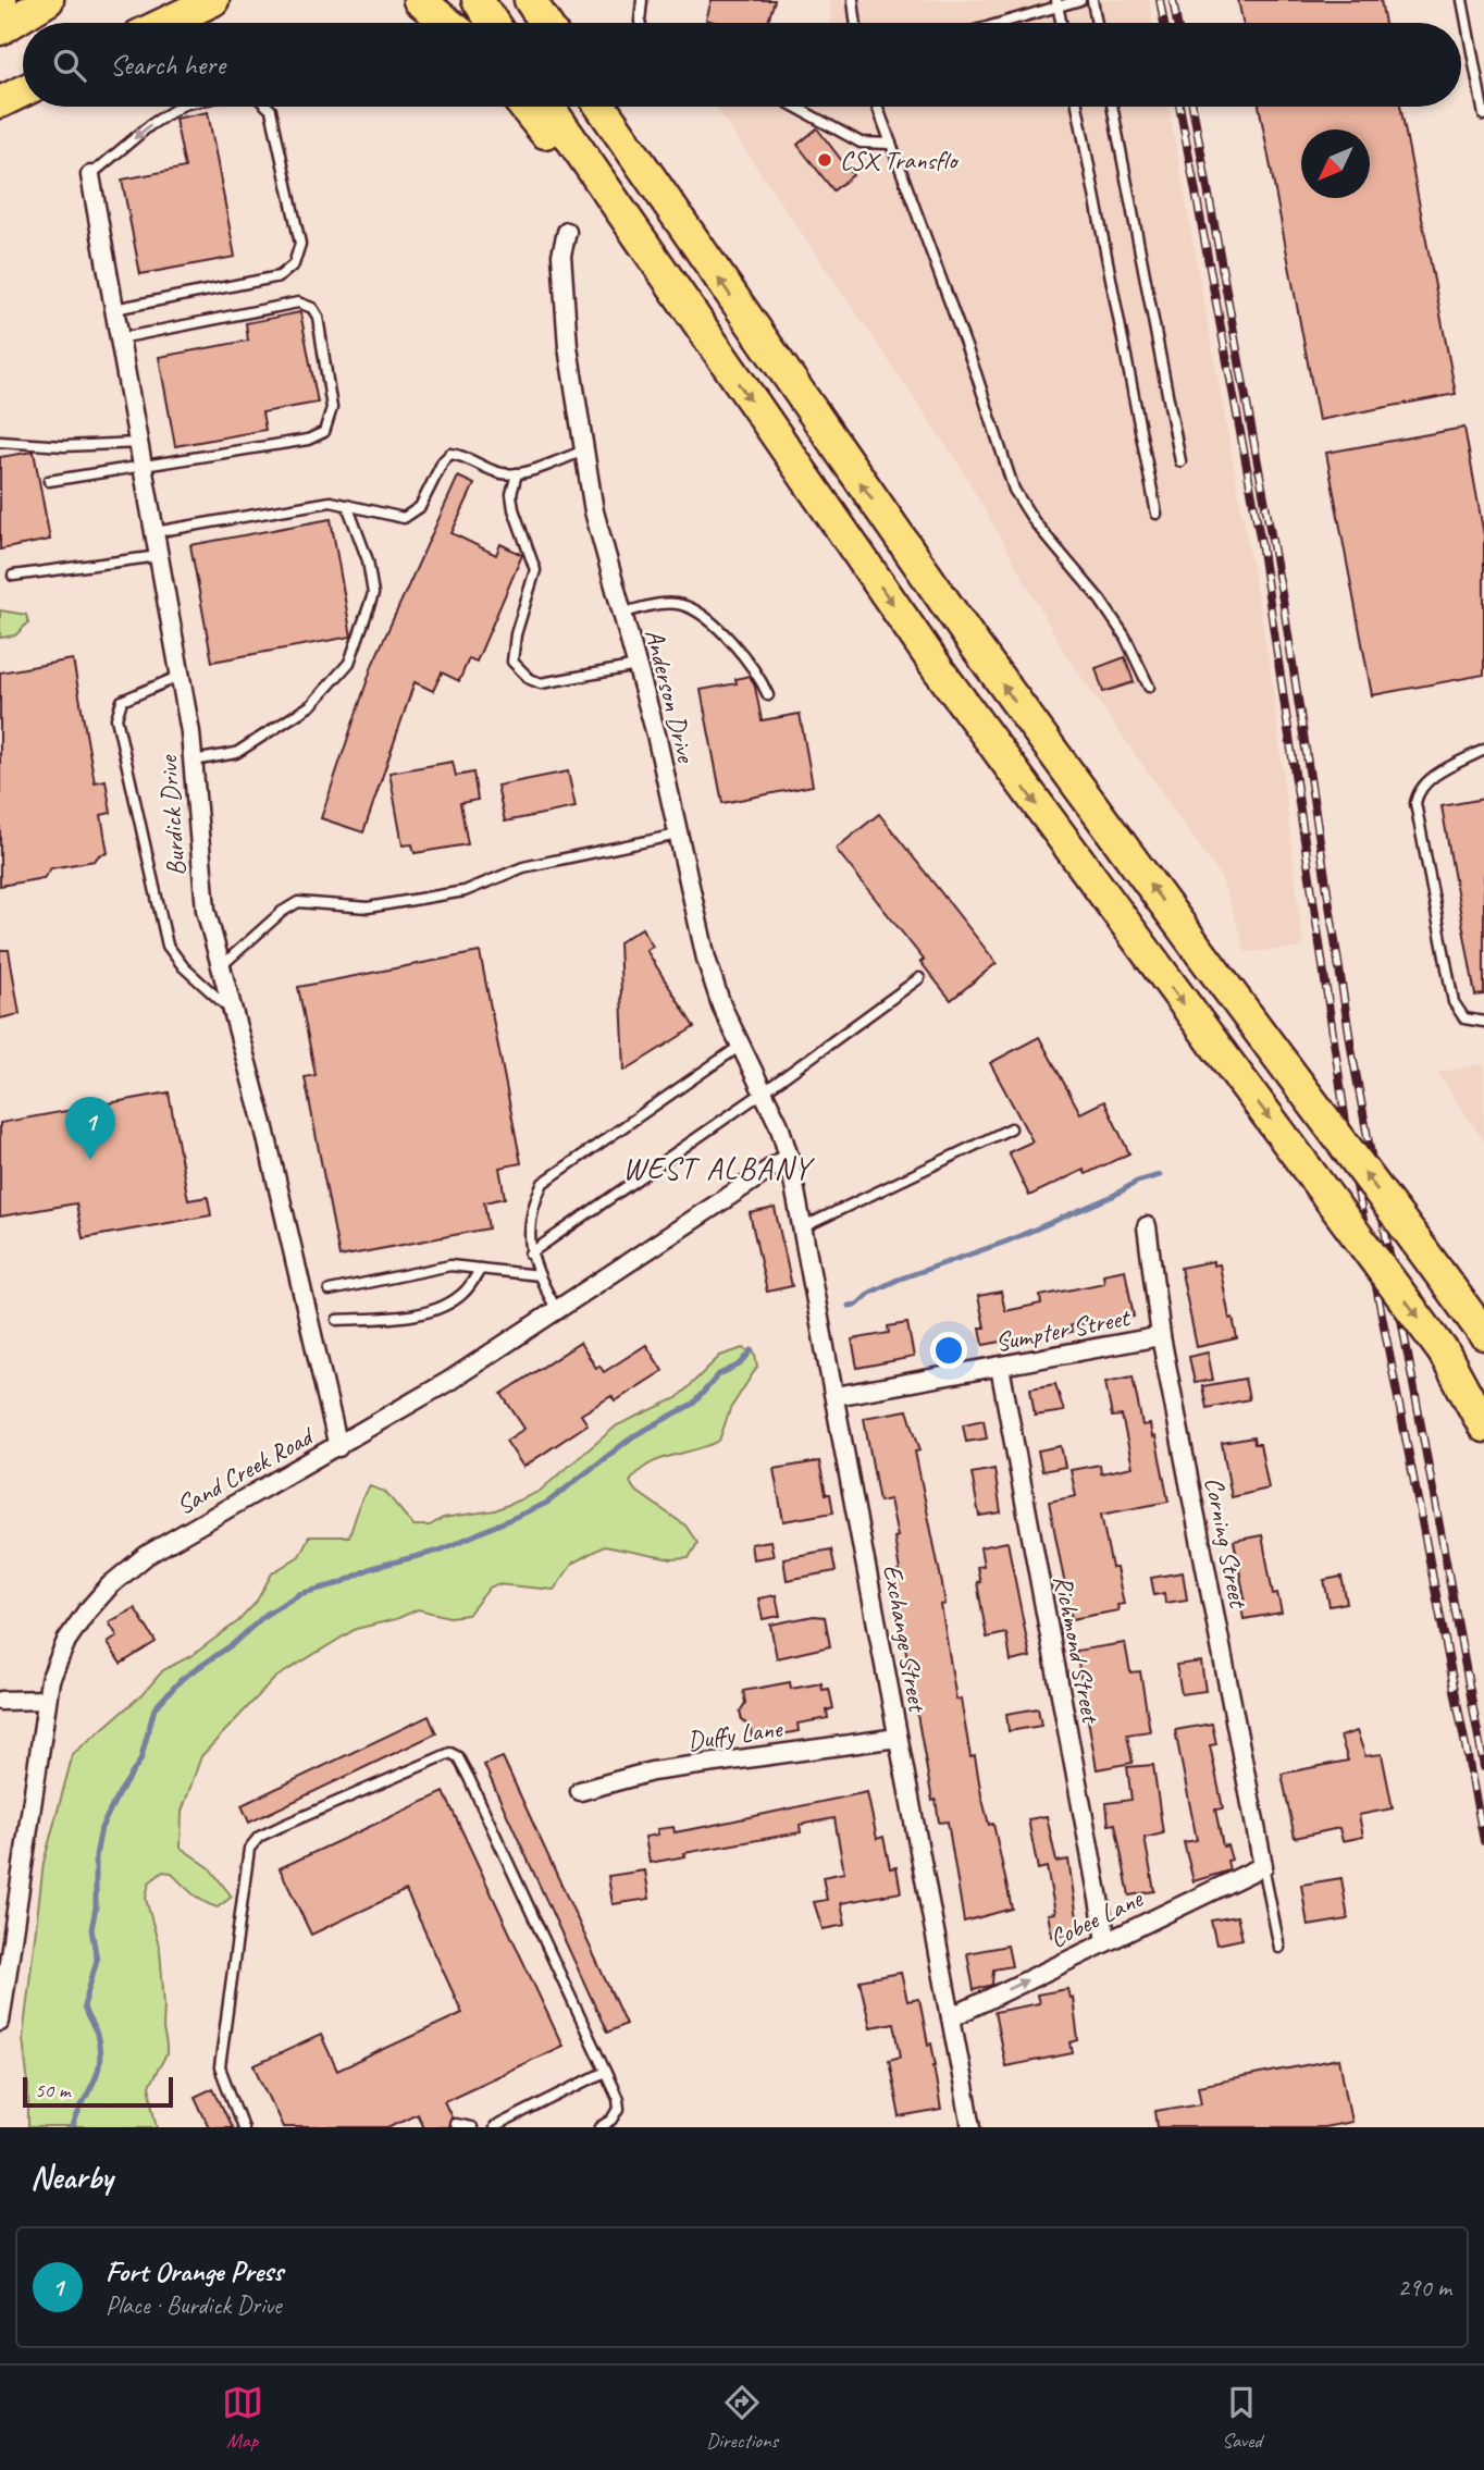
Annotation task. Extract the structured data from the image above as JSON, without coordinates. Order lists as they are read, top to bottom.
{
  "streets": {
    "street": [
      "Anderson Drive",
      "Burdick Drive",
      "Sumpter Street",
      "Sand Creek Road",
      "Corning Street",
      "Exchange Street",
      "Richmond Street",
      "Duffy Lane",
      "Cobee Lane"
    ]
  },
  "crossings": [
    ["Anderson Drive", "Sand Creek Road"],
    ["Anderson Drive", "Exchange Street"],
    ["Burdick Drive", "Sand Creek Road"],
    ["Sumpter Street", "Corning Street"],
    ["Sumpter Street", "Exchange Street"],
    ["Sumpter Street", "Richmond Street"],
    ["Sand Creek Road", "Exchange Street"],
    ["Corning Street", "Cobee Lane"],
    ["Exchange Street", "Duffy Lane"],
    ["Exchange Street", "Cobee Lane"],
    ["Richmond Street", "Cobee Lane"]
  ],
  "one_way": ["Cobee Lane"],
  "districts": ["WEST ALBANY"],
  "places": ["CSX Transflo"],
  "scale_bar": "50 m",
  "north": "bottom left",
  "page": {
    "search": "Search here",
    "pins": "1",
    "scale": "50 m",
    "heading": "Nearby",
    "list": [
      {
        "mark": "1",
        "name": "Fort Orange Press",
        "note": "Place · Burdick Drive",
        "value": "290 m"
      }
    ],
    "nav": ["Map", "Directions", "Saved"]
  }
}
